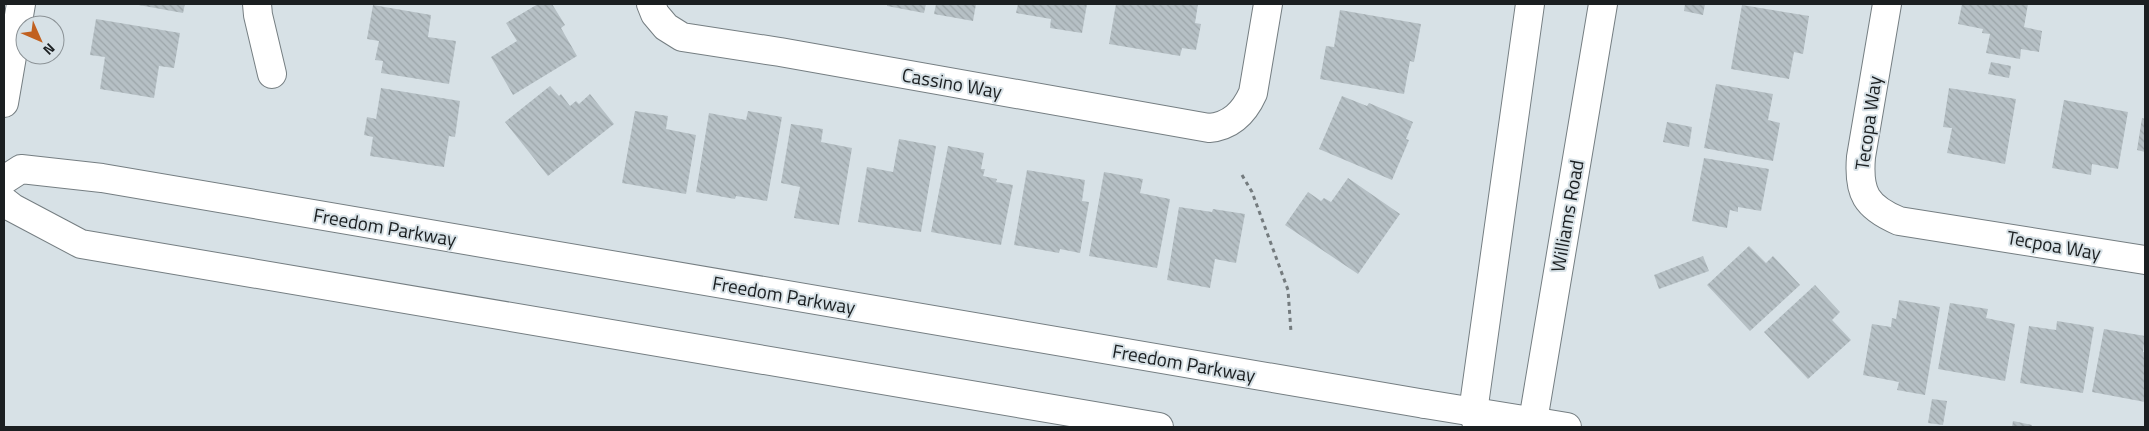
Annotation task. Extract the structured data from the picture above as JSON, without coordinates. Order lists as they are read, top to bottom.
{
  "streets": {
    "street": [
      "Cassino Way",
      "Tecopa Way",
      "Williams Road",
      "Freedom Parkway",
      "Tecpoa Way"
    ]
  },
  "crossings": [
    ["Tecopa Way", "Tecpoa Way"],
    ["Williams Road", "Freedom Parkway"]
  ],
  "north": "bottom right"
}
